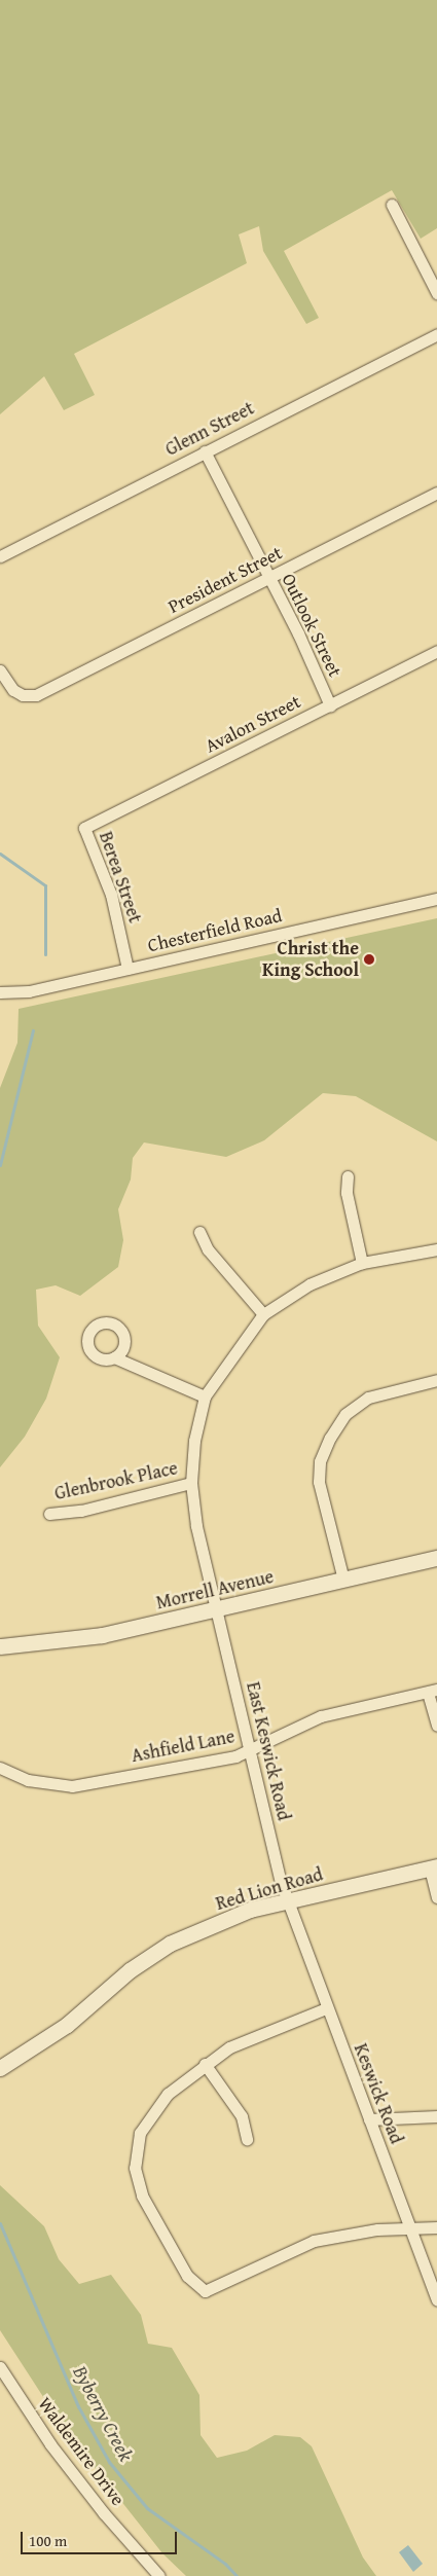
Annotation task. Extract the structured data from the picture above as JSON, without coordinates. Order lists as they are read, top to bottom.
{
  "streets": {
    "street": [
      "Glenn Street",
      "President Street",
      "Outlook Street",
      "Avalon Street",
      "Berea Street",
      "Chesterfield Road",
      "Glenbrook Place",
      "Morrell Avenue",
      "Ashfield Lane",
      "East Keswick Road",
      "Red Lion Road",
      "Keswick Road",
      "Waldemire Drive"
    ]
  },
  "crossings": [
    ["Glenn Street", "Outlook Street"],
    ["President Street", "Outlook Street"],
    ["Outlook Street", "Avalon Street"],
    ["Avalon Street", "Berea Street"],
    ["Berea Street", "Chesterfield Road"],
    ["Glenbrook Place", "East Keswick Road"],
    ["Morrell Avenue", "East Keswick Road"],
    ["Ashfield Lane", "East Keswick Road"],
    ["East Keswick Road", "Red Lion Road"],
    ["East Keswick Road", "Keswick Road"],
    ["Red Lion Road", "Keswick Road"]
  ],
  "water": ["Byberry Creek"],
  "places": ["Christ the King School"],
  "scale_bar": "100 m"
}
